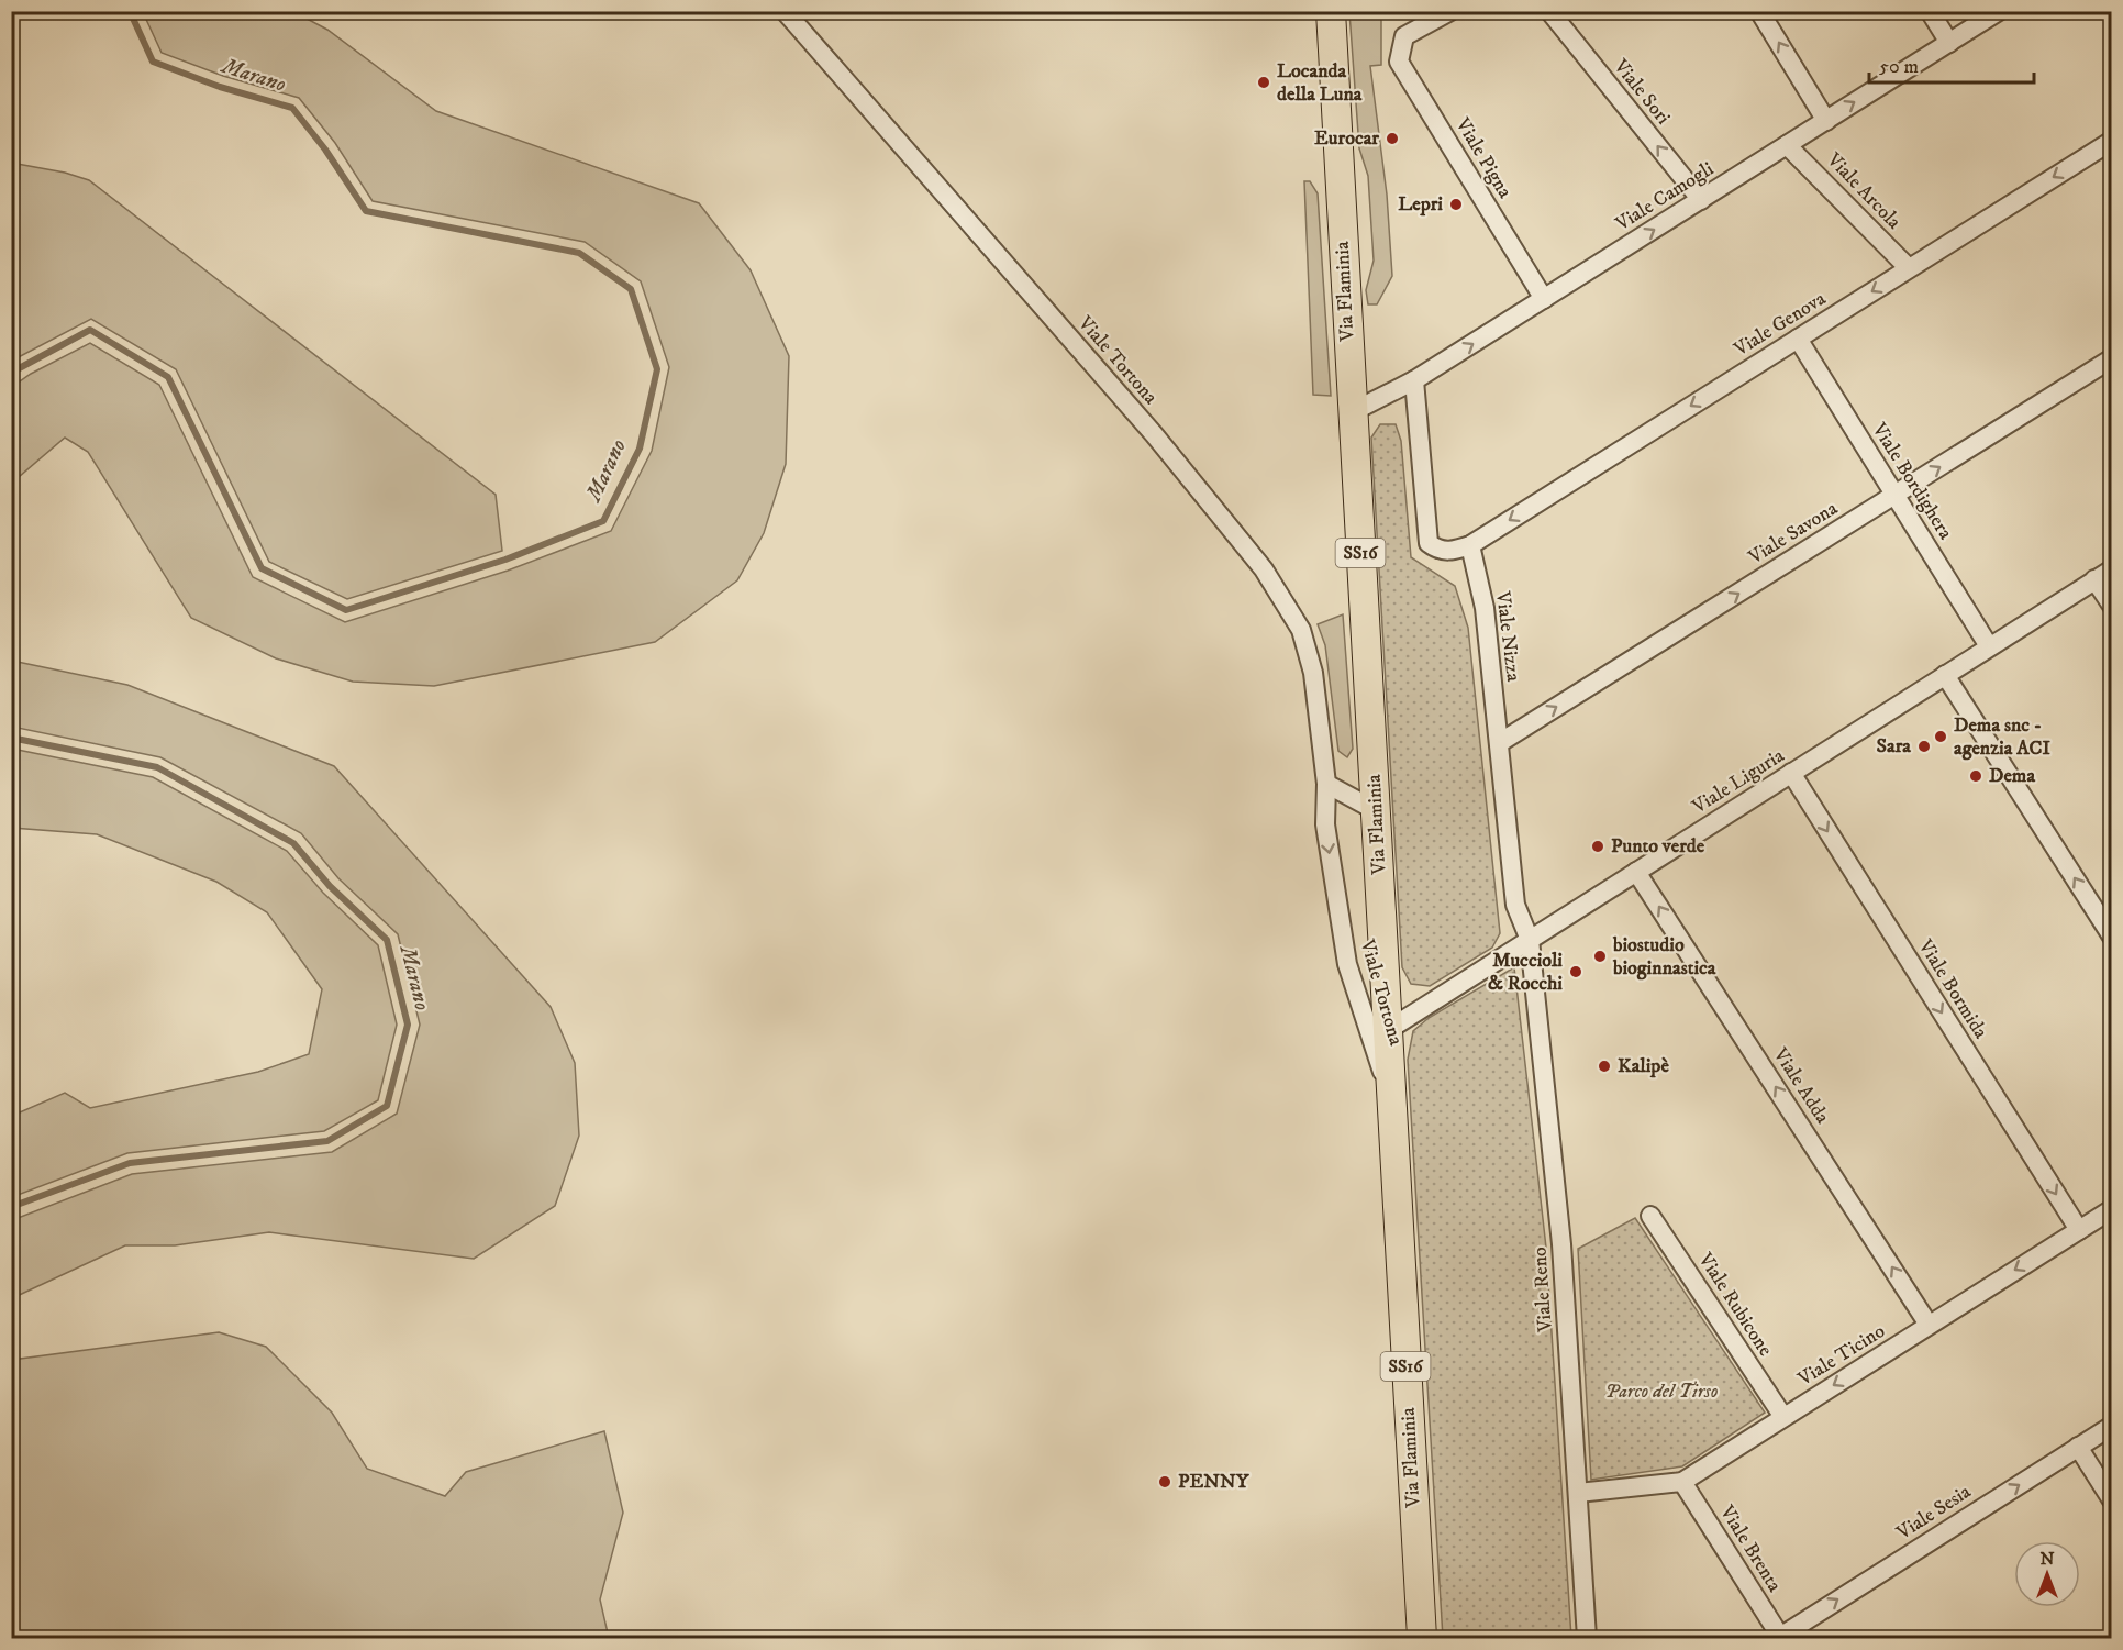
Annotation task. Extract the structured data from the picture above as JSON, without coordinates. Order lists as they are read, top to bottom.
{
  "streets": {
    "main road": ["Via Flaminia", "SS16"],
    "street": [
      "Viale Sori",
      "Viale Pigna",
      "Viale Arcola",
      "Viale Camogli",
      "Viale Genova",
      "Viale Tortona",
      "Viale Bordighera",
      "Viale Savona",
      "Viale Nizza",
      "Viale Liguria",
      "Viale Bormida",
      "Viale Adda",
      "Viale Reno",
      "Viale Rubicone",
      "Viale Ticino",
      "Viale Sesia",
      "Viale Brenta"
    ]
  },
  "crossings": [
    ["Viale Sori", "Viale Camogli"],
    ["Viale Pigna", "Viale Camogli"],
    ["Viale Arcola", "Viale Camogli"],
    ["Viale Arcola", "Viale Genova"],
    ["Viale Camogli", "Via Flaminia"],
    ["Via Flaminia", "Viale Tortona"],
    ["Via Flaminia", "Viale Liguria"],
    ["Viale Genova", "Viale Bordighera"],
    ["Viale Genova", "Viale Nizza"],
    ["Viale Bordighera", "Viale Savona"],
    ["Viale Bordighera", "Viale Liguria"],
    ["Viale Savona", "Viale Nizza"],
    ["Viale Nizza", "Viale Liguria"],
    ["Viale Nizza", "Viale Reno"],
    ["Viale Liguria", "Viale Bormida"],
    ["Viale Liguria", "Viale Adda"],
    ["Viale Liguria", "Viale Reno"],
    ["Viale Bormida", "Viale Ticino"],
    ["Viale Adda", "Viale Ticino"],
    ["Viale Reno", "Viale Ticino"],
    ["Viale Rubicone", "Viale Ticino"],
    ["Viale Ticino", "Viale Brenta"],
    ["Viale Sesia", "Viale Brenta"]
  ],
  "one_way": [
    "Viale Camogli",
    "Viale Genova",
    "Viale Savona",
    "Viale Bormida",
    "Viale Adda",
    "Viale Ticino",
    "Viale Sesia"
  ],
  "water": ["Marano"],
  "parks": ["Parco del Tirso"],
  "places": [
    "Locanda della Luna",
    "Eurocar",
    "Lepri",
    "Dema snc - agenzia ACI",
    "Sara",
    "Dema",
    "Punto verde",
    "biostudio bioginnastica",
    "Muccioli & Rocchi",
    "Kalipè",
    "PENNY"
  ],
  "scale_bar": "50 m",
  "north": "top"
}
